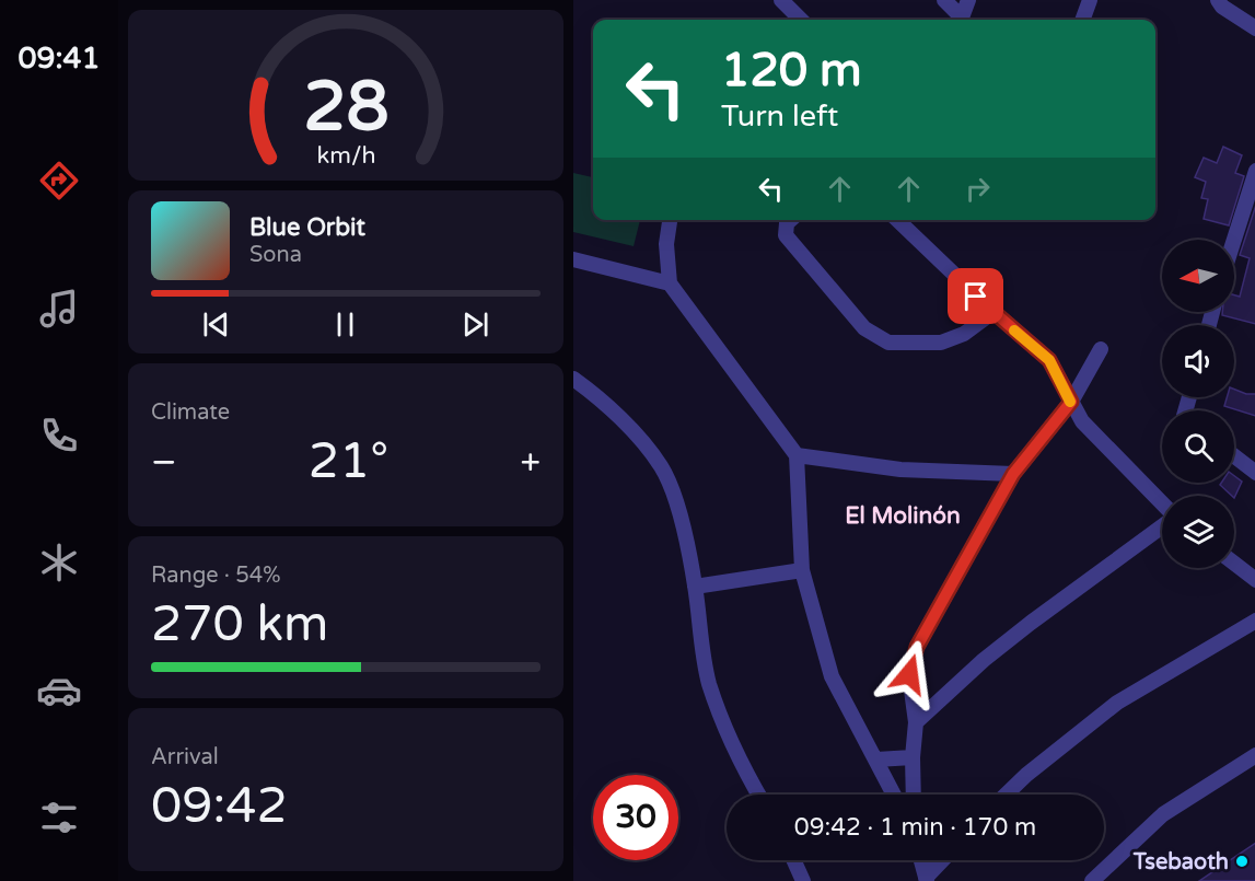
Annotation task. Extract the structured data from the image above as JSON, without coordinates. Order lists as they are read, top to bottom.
{
  "districts": ["El Molinón"],
  "places": ["Tsebaoth"],
  "north": "left",
  "page": {
    "tabs": "09:41",
    "turn": ["120 m", "Turn left"],
    "song": ["Blue Orbit", "Sona"],
    "tile": [
      "Climate",
      ["Range · 54%", "270 km"],
      ["Arrival", "09:42"]
    ],
    "heat": ["−", "21°", "+"],
    "limit": "30",
    "trip": "09:42 · 1 min · 170 m",
    "gauge": ["28", "km/h"]
  }
}
